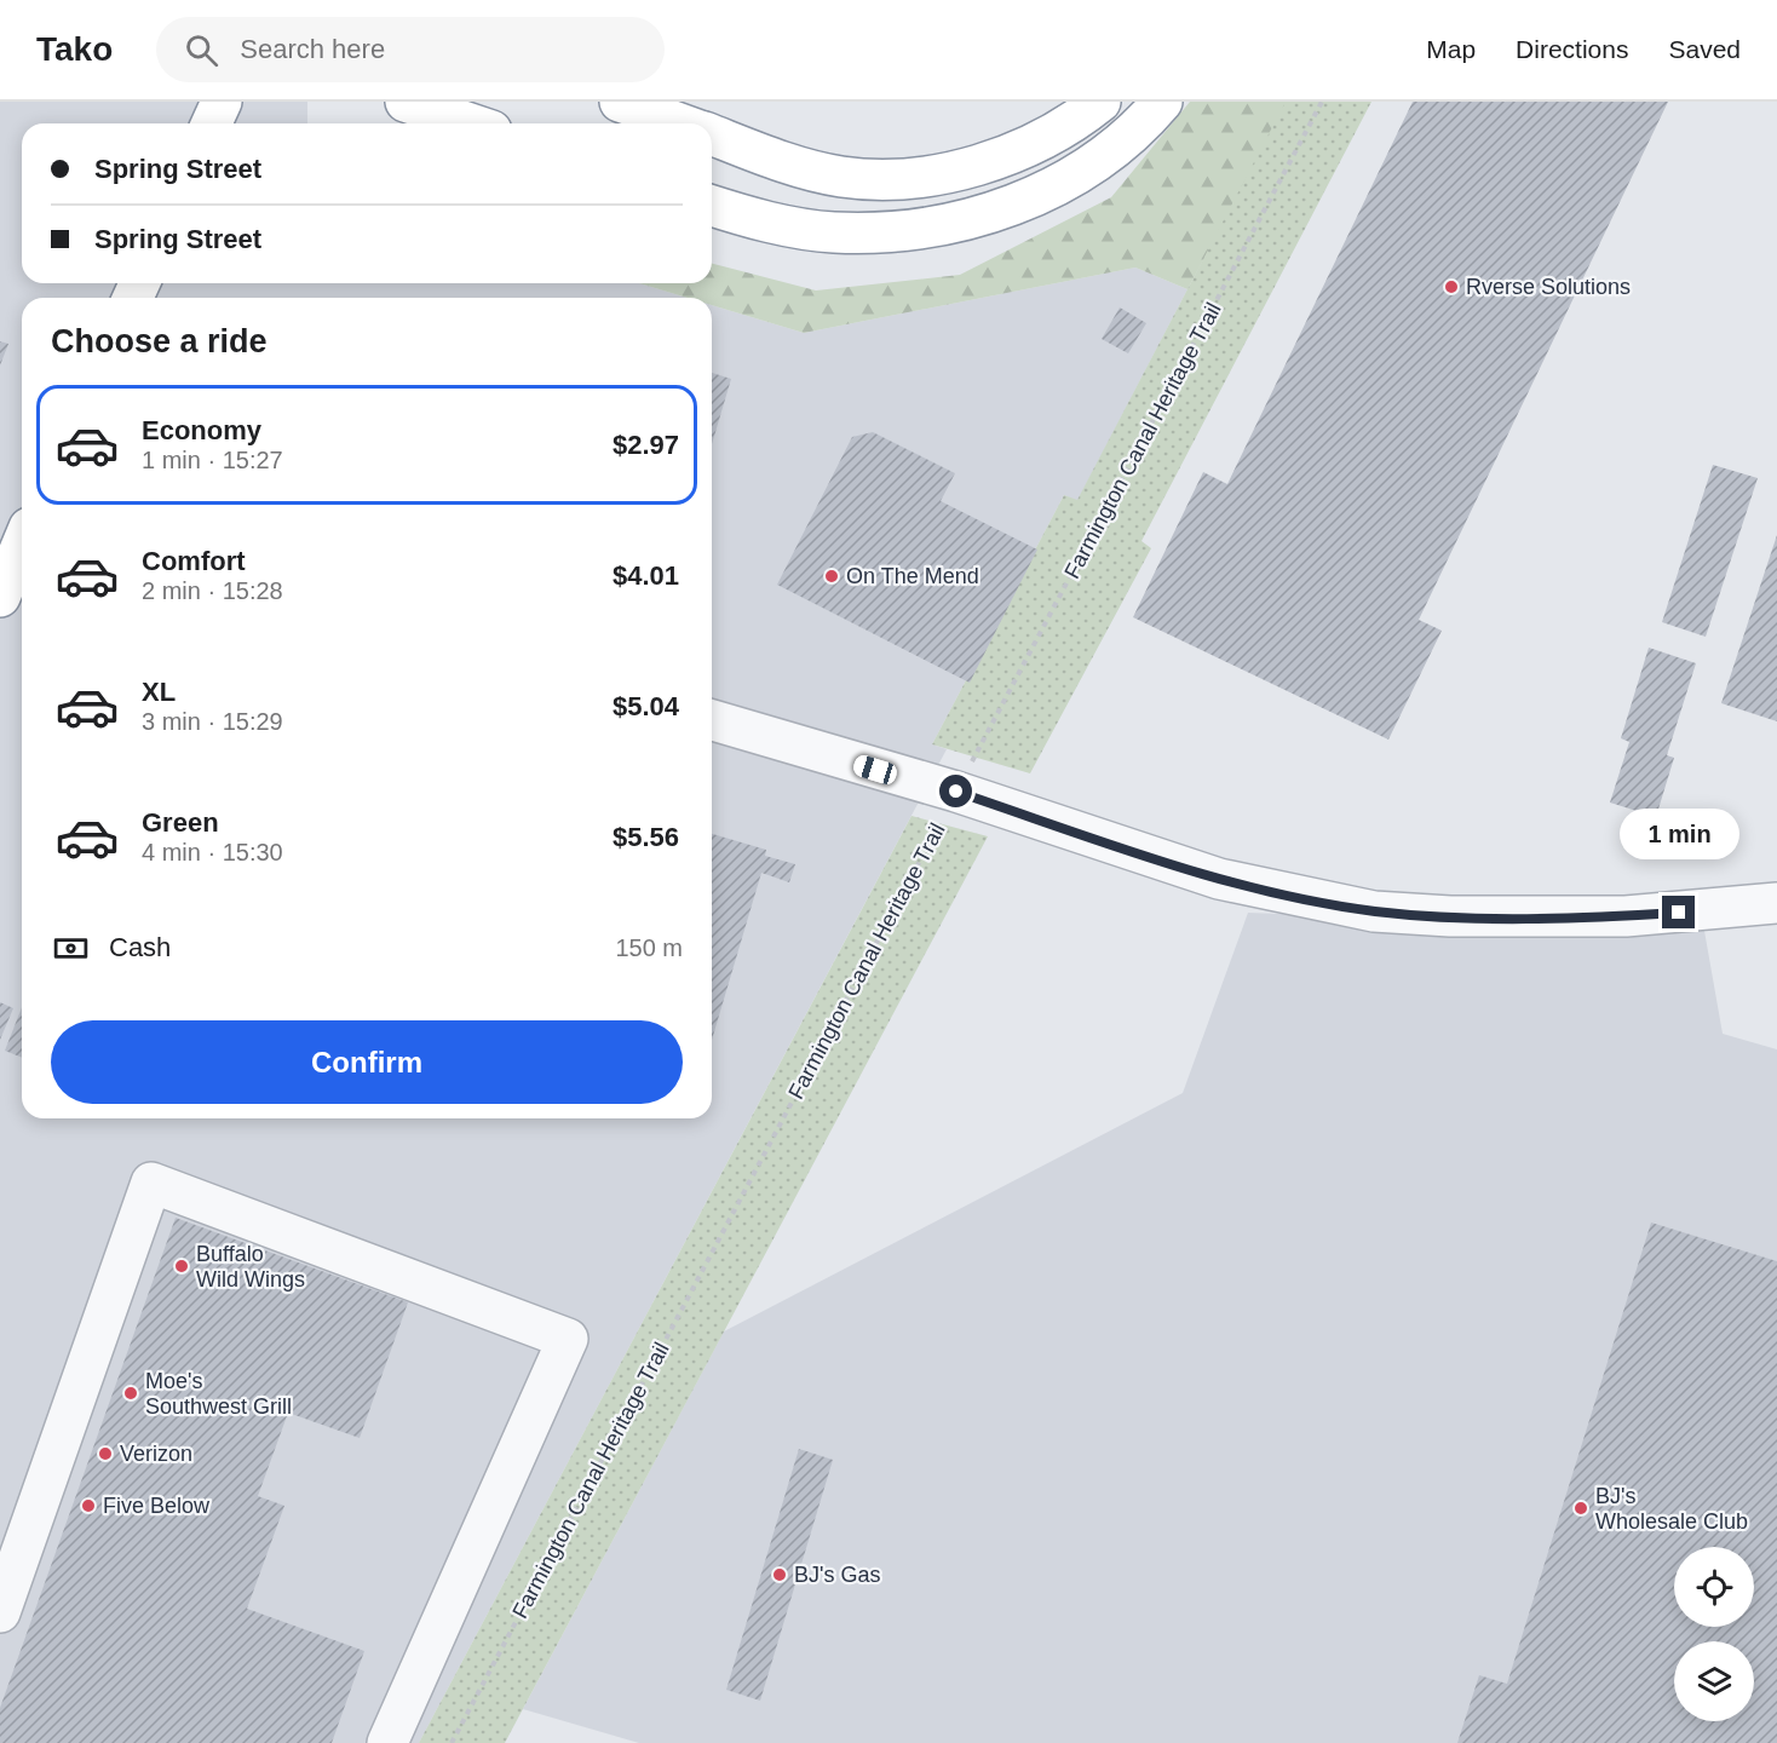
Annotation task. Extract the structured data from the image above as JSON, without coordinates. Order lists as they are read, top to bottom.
{
  "streets": {
    "path": ["Farmington Canal Heritage Trail"]
  },
  "places": [
    "Rverse Solutions",
    "On The Mend",
    "Buffalo Wild Wings",
    "Moe's Southwest Grill",
    "Verizon",
    "Five Below",
    "BJ's Wholesale Club",
    "BJ's Gas"
  ],
  "page": {
    "header": "Tako",
    "search": "Search here",
    "nav": ["Map", "Directions", "Saved"],
    "banner": ["Spring Street", "Spring Street"],
    "heading": "Choose a ride",
    "list": [
      {
        "name": "Economy",
        "note": "1 min · 15:27",
        "value": "$2.97"
      },
      {
        "name": "Comfort",
        "note": "2 min · 15:28",
        "value": "$4.01"
      },
      {
        "name": "XL",
        "note": "3 min · 15:29",
        "value": "$5.04"
      },
      {
        "name": "Green",
        "note": "4 min · 15:30",
        "value": "$5.56"
      }
    ],
    "bubble": "1 min",
    "pay": ["Cash", "150 m"],
    "buttons": "Confirm"
  }
}
